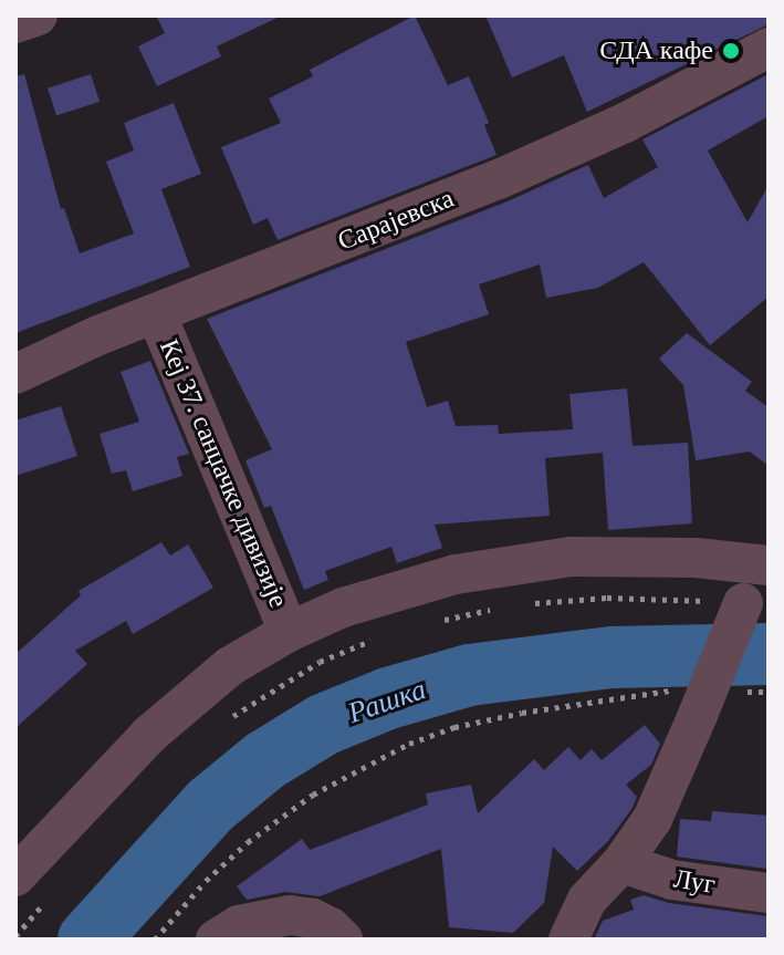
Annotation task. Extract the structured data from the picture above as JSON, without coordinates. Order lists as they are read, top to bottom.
{
  "streets": {
    "street": ["Сарајевска", "Кеј 37. санџачке дивизије", "Луг"]
  },
  "crossings": [
    ["Сарајевска", "Кеј 37. санџачке дивизије"]
  ],
  "water": ["Рашка"],
  "places": ["СДА кафе"]
}
